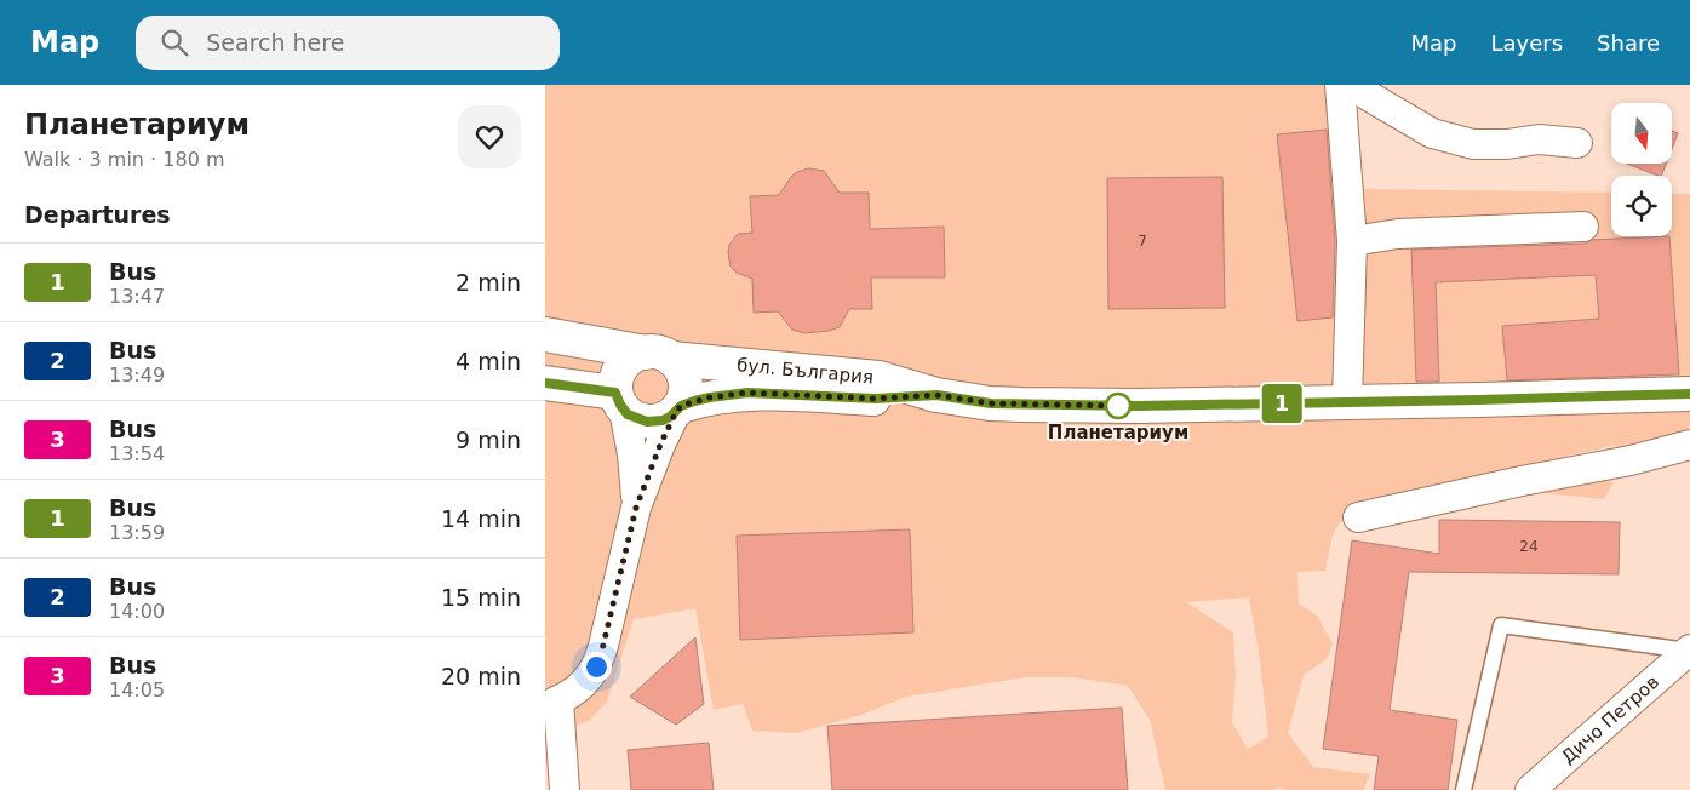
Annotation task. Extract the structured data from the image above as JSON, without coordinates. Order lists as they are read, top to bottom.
{
  "streets": {
    "street": ["бул. България", "Дичо Петров"]
  },
  "places": ["Планетариум"],
  "lines": ["bus line 1"],
  "house_numbers": ["7", "24"],
  "north": "bottom",
  "page": {
    "header": "Map",
    "search": "Search here",
    "nav": ["Map", "Layers", "Share"],
    "heading": [
      ["Планетариум", "Walk · 3 min · 180 m"],
      "Departures"
    ],
    "on_map": "1",
    "list": [
      {
        "mark": "1",
        "name": "Bus",
        "note": "13:47",
        "value": "2 min"
      },
      {
        "mark": "2",
        "name": "Bus",
        "note": "13:49",
        "value": "4 min"
      },
      {
        "mark": "3",
        "name": "Bus",
        "note": "13:54",
        "value": "9 min"
      },
      {
        "mark": "1",
        "name": "Bus",
        "note": "13:59",
        "value": "14 min"
      },
      {
        "mark": "2",
        "name": "Bus",
        "note": "14:00",
        "value": "15 min"
      },
      {
        "mark": "3",
        "name": "Bus",
        "note": "14:05",
        "value": "20 min"
      }
    ]
  }
}
